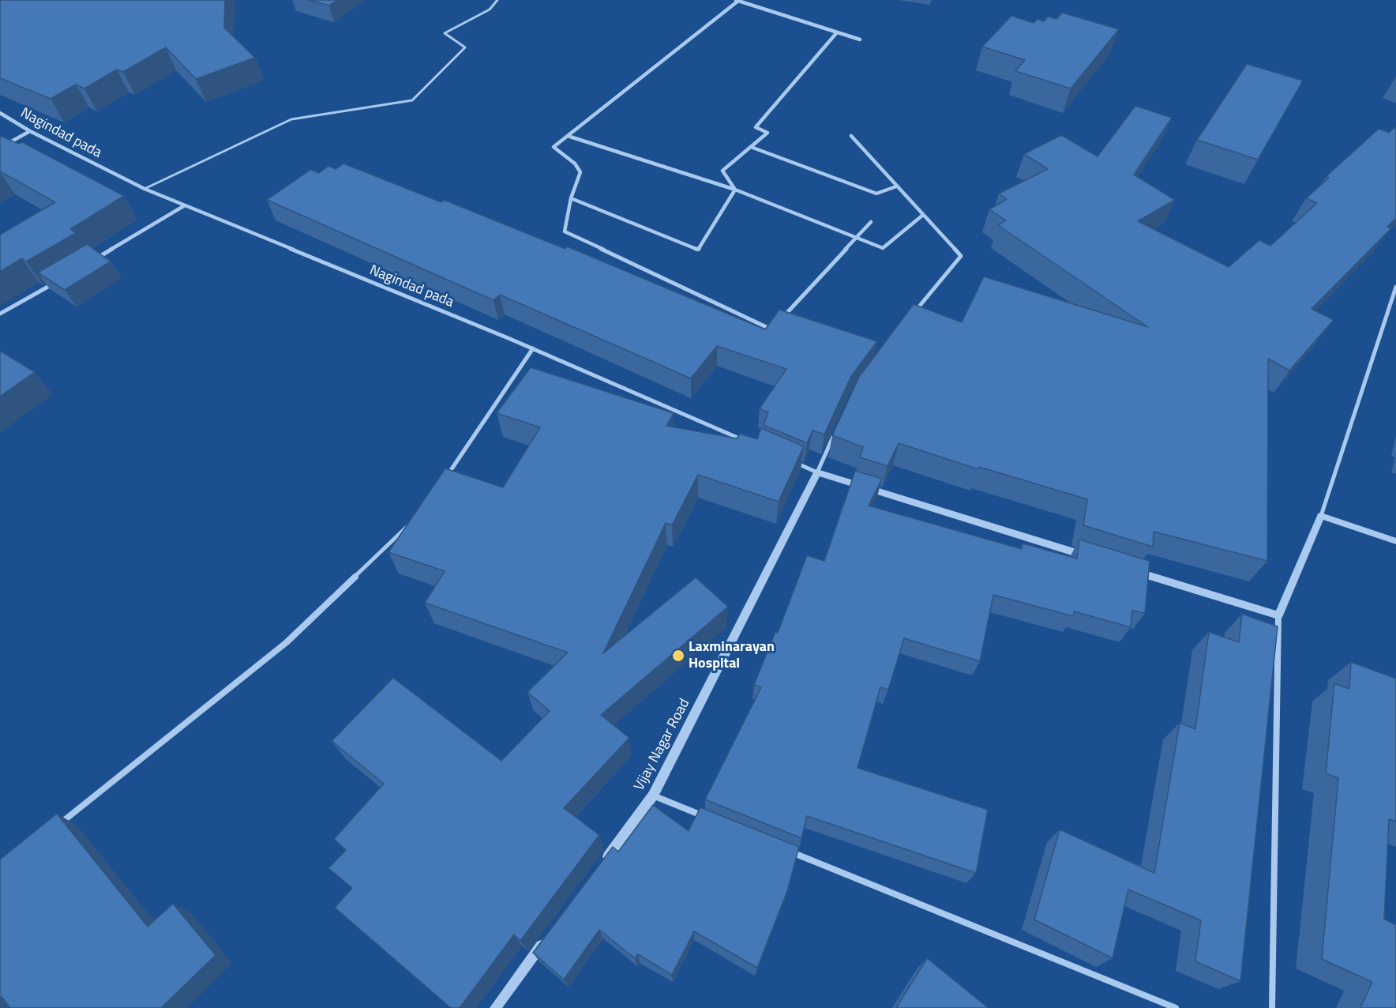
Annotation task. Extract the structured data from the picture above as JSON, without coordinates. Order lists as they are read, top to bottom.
{
  "streets": {
    "street": ["Nagindad pada", "Vijay Nagar Road"]
  },
  "places": ["Laxminarayan Hospital"]
}
